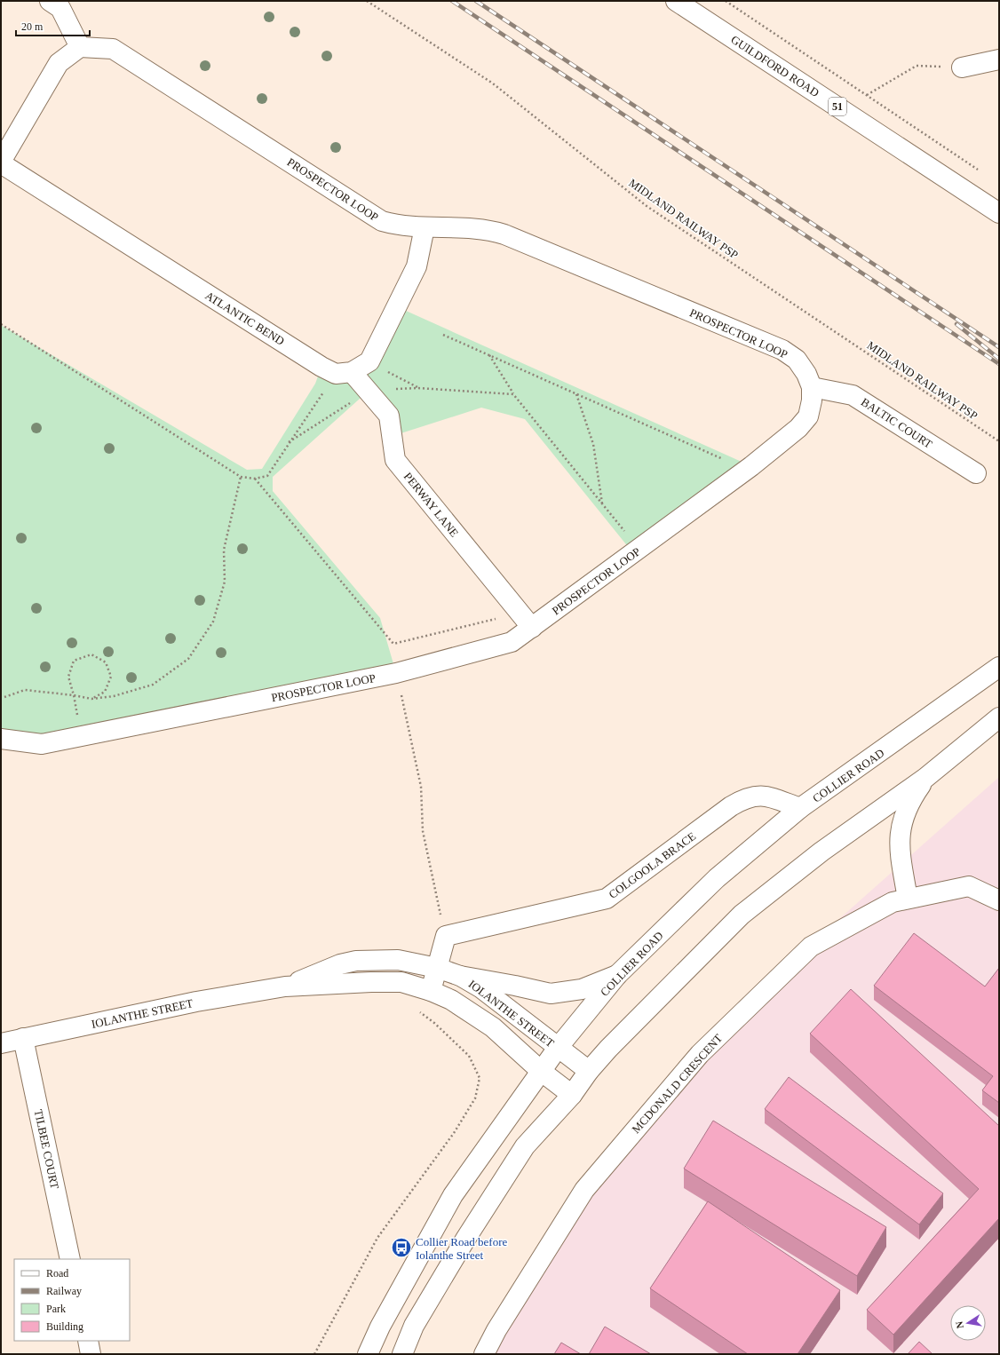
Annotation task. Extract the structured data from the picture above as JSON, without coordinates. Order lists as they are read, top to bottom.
{
  "streets": {
    "main road": [
      "GUILDFORD ROAD",
      "51",
      "PROSPECTOR LOOP",
      "ATLANTIC BEND",
      "BALTIC COURT",
      "PERWAY LANE",
      "COLLIER ROAD",
      "COLGOOLA BRACE",
      "IOLANTHE STREET",
      "MCDONALD CRESCENT",
      "TILBEE COURT"
    ],
    "path": ["MIDLAND RAILWAY PSP"]
  },
  "crossings": [
    ["PROSPECTOR LOOP", "BALTIC COURT"],
    ["PROSPECTOR LOOP", "PERWAY LANE"],
    ["ATLANTIC BEND", "PERWAY LANE"],
    ["COLLIER ROAD", "COLGOOLA BRACE"],
    ["COLLIER ROAD", "IOLANTHE STREET"],
    ["IOLANTHE STREET", "TILBEE COURT"]
  ],
  "places": {
    "bus stop": ["Collier Road before Iolanthe Street"]
  },
  "legend": [
    "Road",
    "Railway",
    "Park",
    "Building"
  ],
  "scale_bar": "20 m",
  "north": "left"
}
